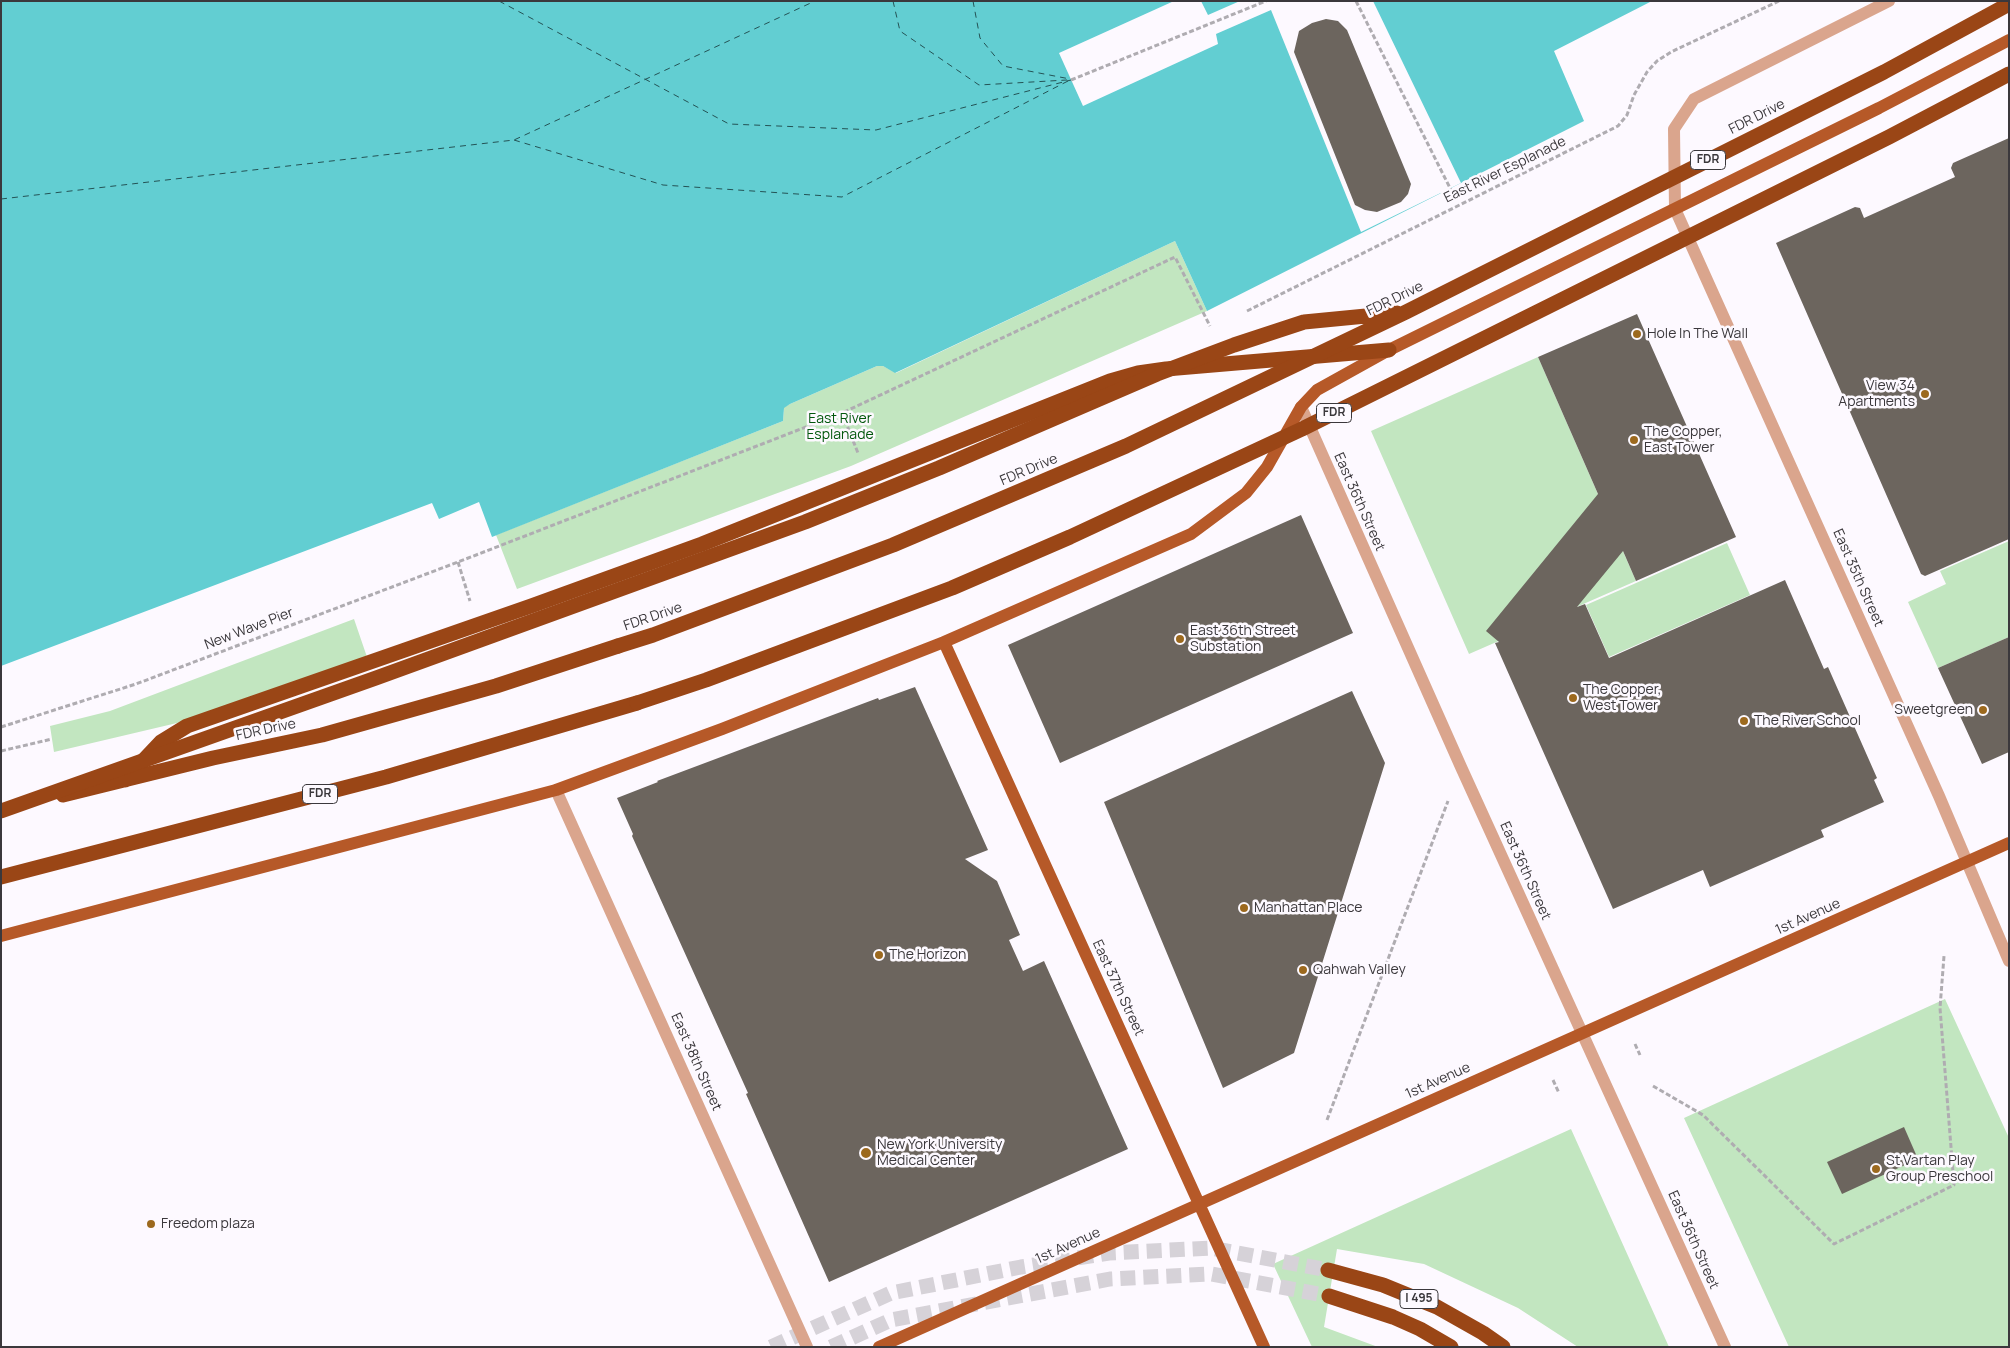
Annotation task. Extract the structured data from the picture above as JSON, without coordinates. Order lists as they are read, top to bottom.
{
  "streets": {
    "highway": ["FDR Drive", "FDR", "I 495"],
    "main road": ["1st Avenue", "East 37th Street"],
    "street": ["East 36th Street", "East 35th Street", "East 38th Street"],
    "path": ["East River Esplanade", "New Wave Pier"]
  },
  "crossings": [
    ["East 36th Street", "1st Avenue"],
    ["East 35th Street", "1st Avenue"],
    ["1st Avenue", "East 37th Street"]
  ],
  "parks": ["East River Esplanade"],
  "places": [
    "Hole In The Wall",
    "View 34 Apartments",
    "The Copper, East Tower",
    "East 36th Street Substation",
    "The Copper, West Tower",
    "Sweetgreen",
    "The River School",
    "Manhattan Place",
    "The Horizon",
    "Qahwah Valley",
    "New York University Medical Center",
    "St Vartan Play Group Preschool",
    "Freedom plaza"
  ]
}
